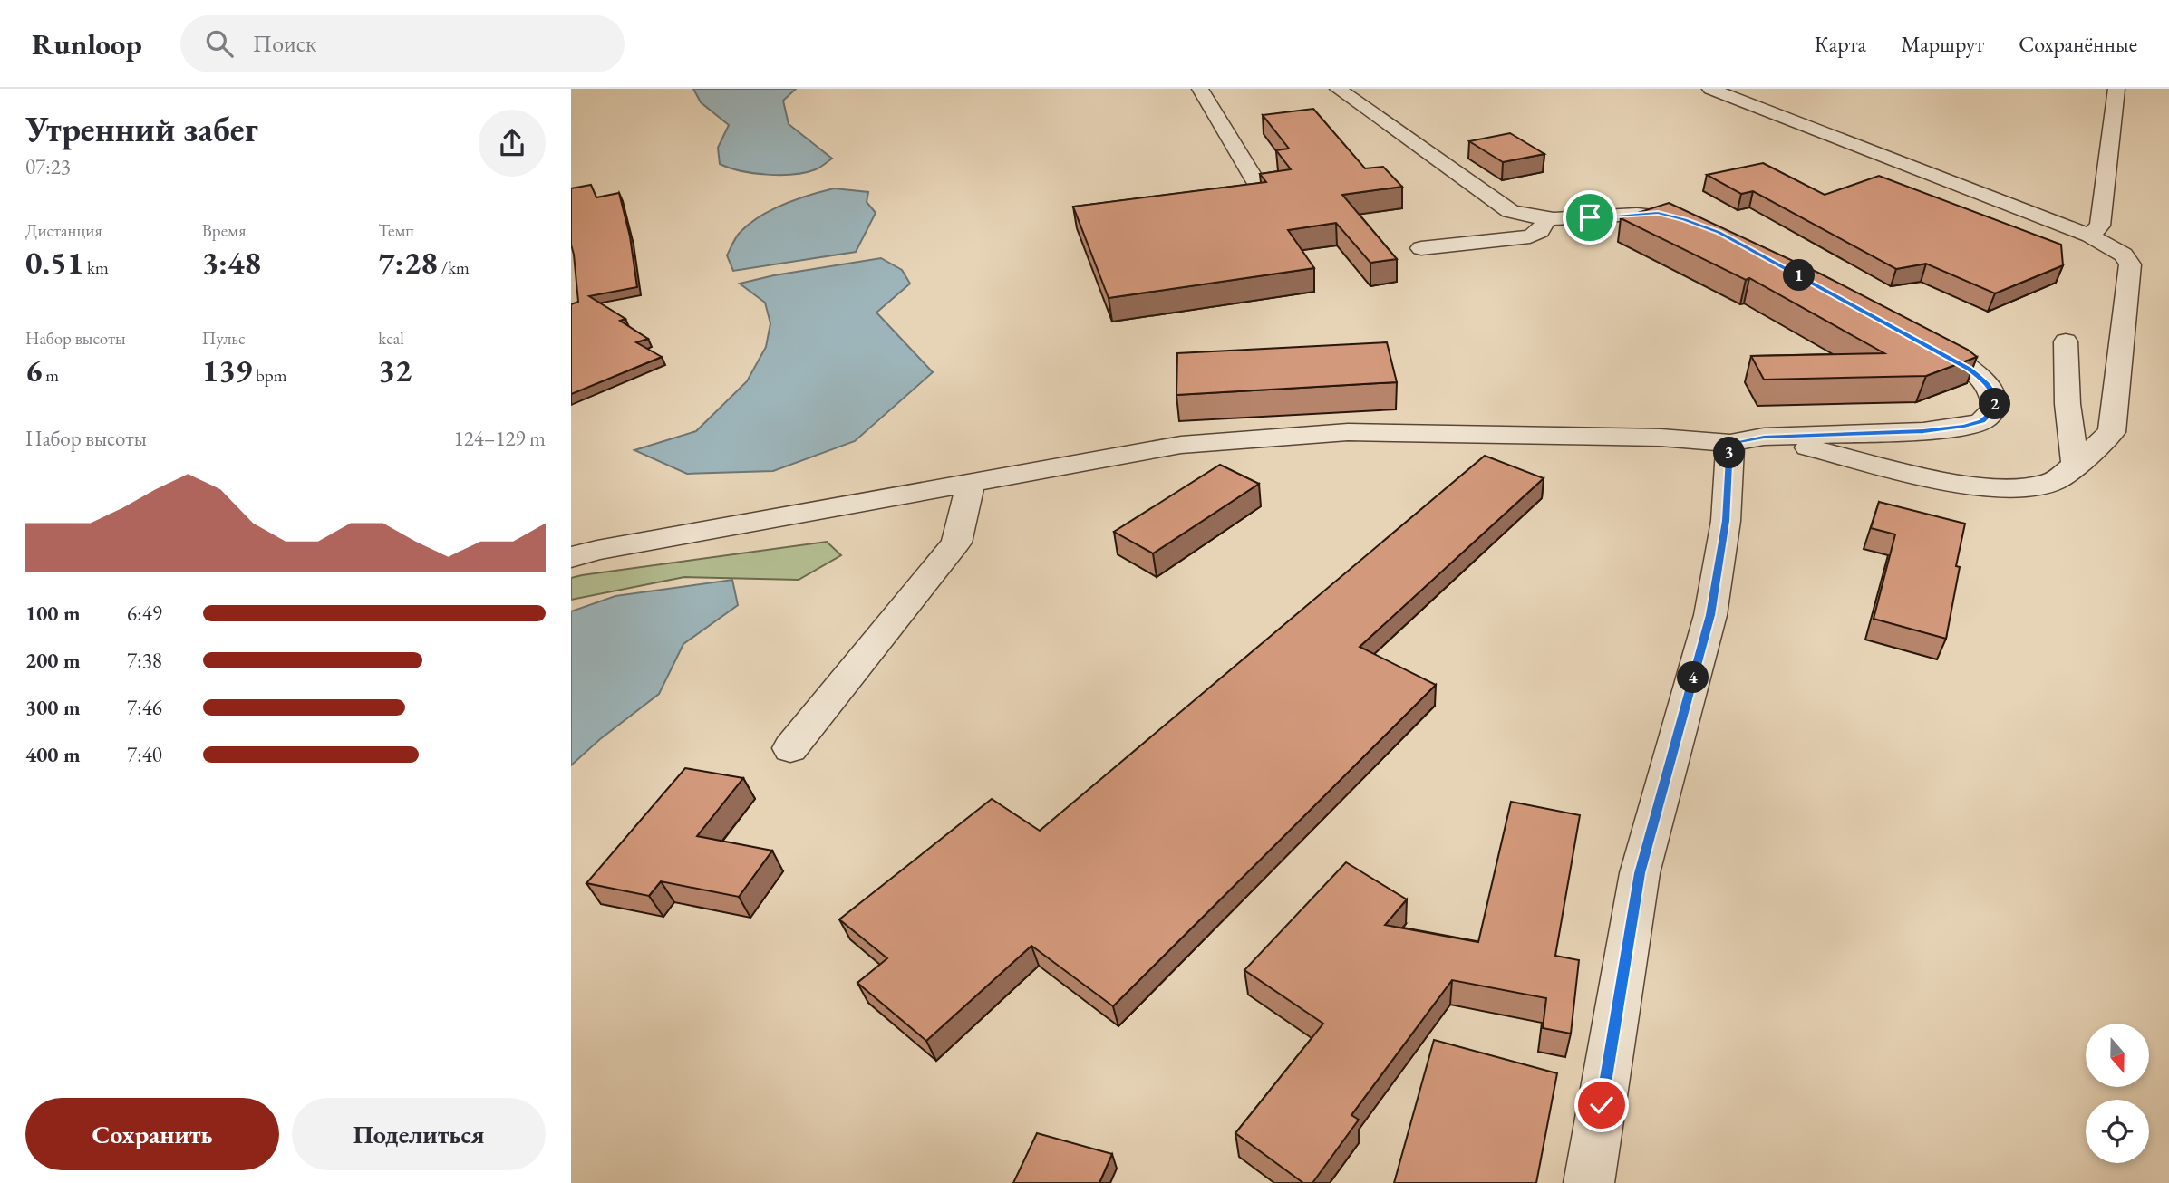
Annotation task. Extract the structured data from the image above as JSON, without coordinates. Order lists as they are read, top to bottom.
{
  "north": "bottom",
  "page": {
    "header": "Runloop",
    "search": "Поиск",
    "nav": ["Карта", "Маршрут", "Сохранённые"],
    "heading": ["Утренний забег", "07:23"],
    "stats": [
      ["Дистанция", "0.51 km"],
      ["Время", "3:48"],
      ["Темп", "7:28 /km"],
      ["Набор высоты", "6 m"],
      ["Пульс", "139 bpm"],
      ["kcal", "32"]
    ],
    "pins": [
      "1",
      "2",
      "3",
      "4"
    ],
    "chart": ["Набор высоты", "124–129 m"],
    "list": [
      {
        "name": "100 m",
        "note": "6:49"
      },
      {
        "name": "200 m",
        "note": "7:38"
      },
      {
        "name": "300 m",
        "note": "7:46"
      },
      {
        "name": "400 m",
        "note": "7:40"
      }
    ],
    "buttons": ["Сохранить", "Поделиться"]
  }
}
